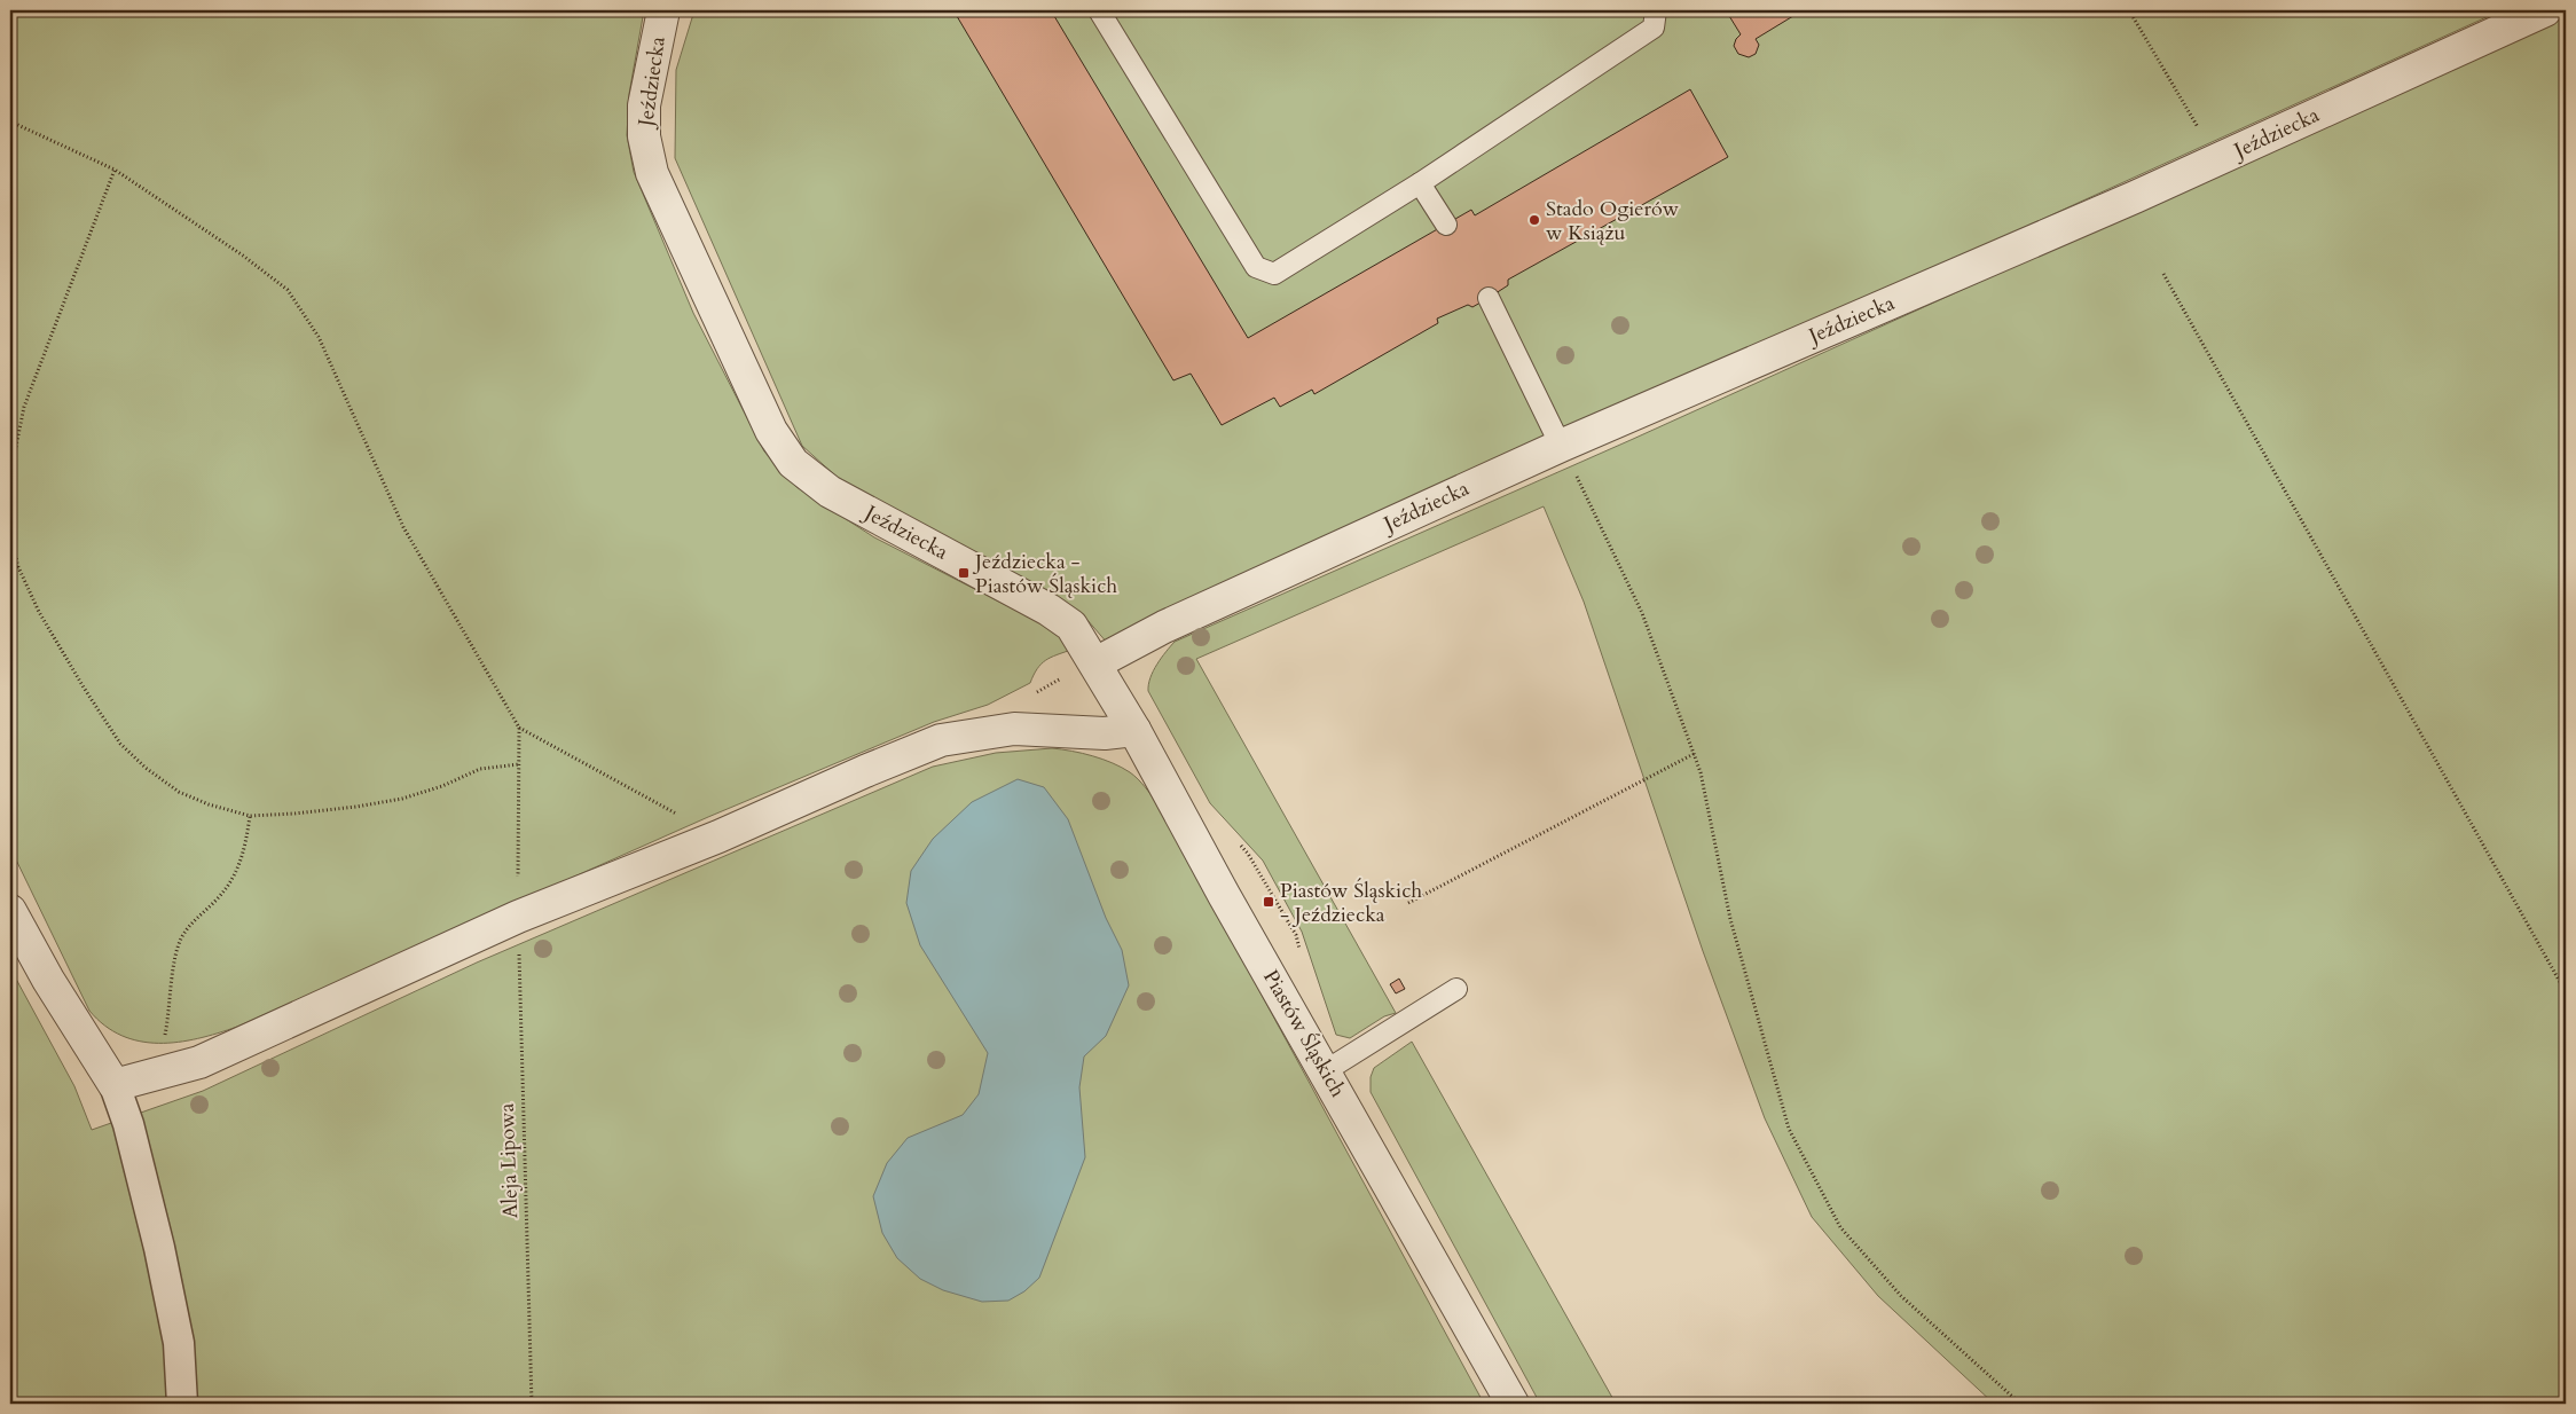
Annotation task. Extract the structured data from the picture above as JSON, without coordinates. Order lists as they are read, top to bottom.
{
  "streets": {
    "street": ["Jeździecka", "Piastów Śląskich"],
    "path": ["Aleja Lipowa"]
  },
  "crossings": [
    ["Jeździecka", "Piastów Śląskich"]
  ],
  "places": {
    "other": ["Stado Ogierów w Książu"],
    "transit": ["Jeździecka - Piastów Śląskich", "Piastów Śląskich - Jeździecka"]
  }
}
